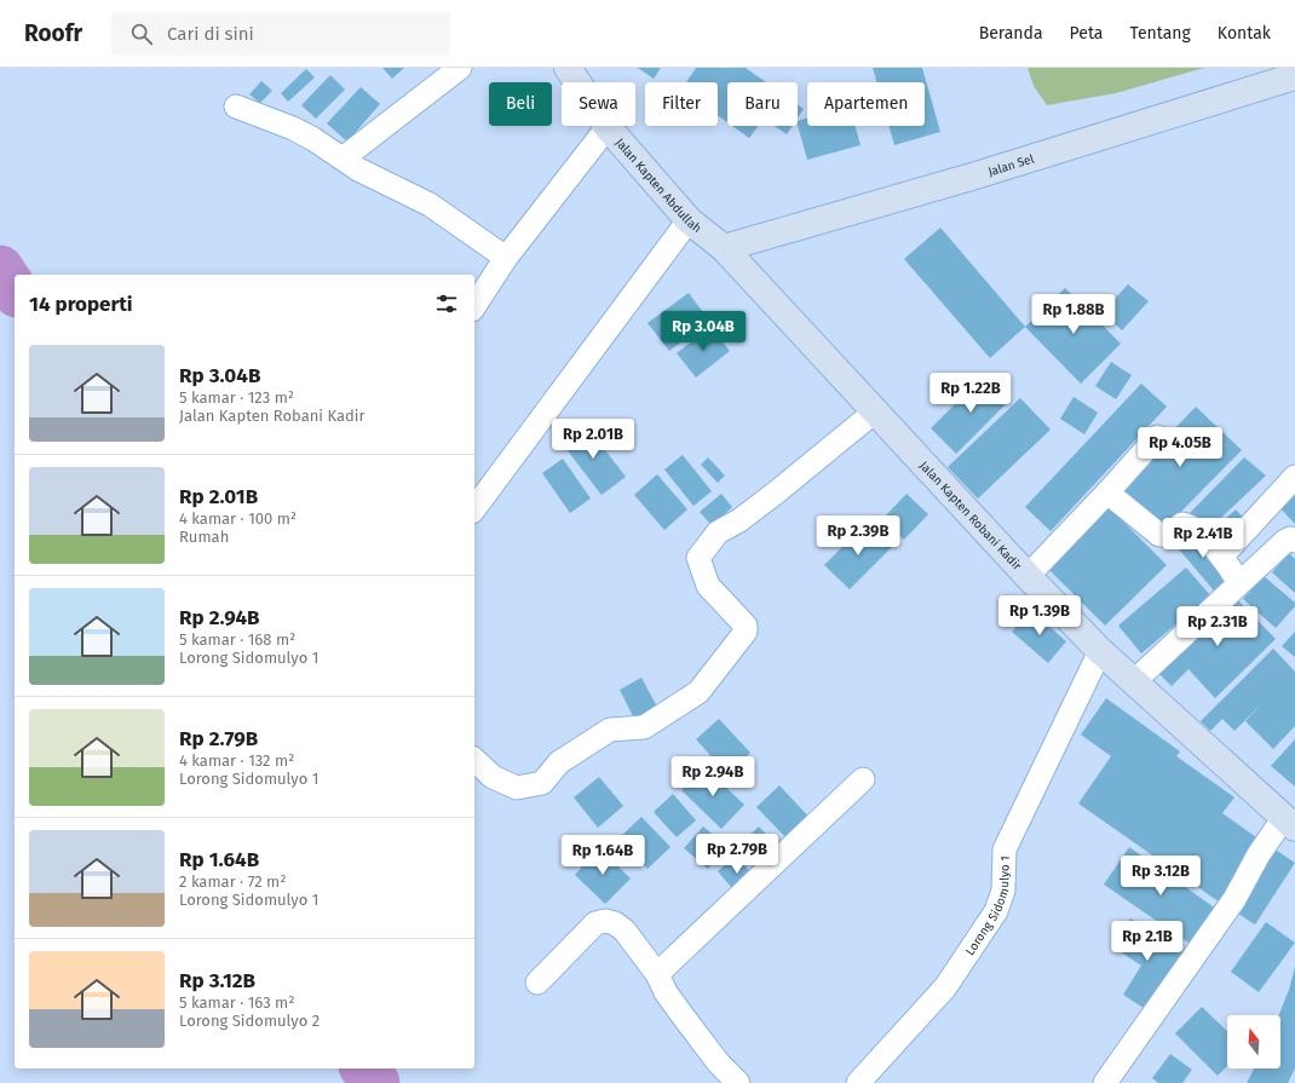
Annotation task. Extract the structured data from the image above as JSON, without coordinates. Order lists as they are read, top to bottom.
{
  "streets": {
    "main road": ["Jalan Sel", "Jalan Kapten Abdullah", "Jalan Kapten Robani Kadir"],
    "street": ["Lorong Sidomulyo 1"]
  },
  "crossings": [
    ["Jalan Sel", "Jalan Kapten Abdullah"],
    ["Jalan Sel", "Jalan Kapten Robani Kadir"],
    ["Jalan Kapten Abdullah", "Jalan Kapten Robani Kadir"],
    ["Jalan Kapten Robani Kadir", "Lorong Sidomulyo 1"]
  ],
  "north": "top",
  "page": {
    "header": "Roofr",
    "search": "Cari di sini",
    "nav": [
      "Beranda",
      "Peta",
      "Tentang",
      "Kontak"
    ],
    "chip": [
      "Beli",
      "Sewa",
      "Filter",
      "Baru",
      "Apartemen"
    ],
    "heading": "14 properti",
    "price": [
      "Rp 1.88B",
      "Rp 3.04B",
      "Rp 1.22B",
      "Rp 2.01B",
      "Rp 4.05B",
      "Rp 2.39B",
      "Rp 2.41B",
      "Rp 1.39B",
      "Rp 2.31B",
      "Rp 2.94B",
      "Rp 2.79B",
      "Rp 1.64B",
      "Rp 3.12B",
      "Rp 2.1B"
    ],
    "list": [
      {
        "name": "Rp 3.04B",
        "note": "5 kamar · 123 m² · Jalan Kapten Robani Kadir"
      },
      {
        "name": "Rp 2.01B",
        "note": "4 kamar · 100 m² · Rumah"
      },
      {
        "name": "Rp 2.94B",
        "note": "5 kamar · 168 m² · Lorong Sidomulyo 1"
      },
      {
        "name": "Rp 2.79B",
        "note": "4 kamar · 132 m² · Lorong Sidomulyo 1"
      },
      {
        "name": "Rp 1.64B",
        "note": "2 kamar · 72 m² · Lorong Sidomulyo 1"
      },
      {
        "name": "Rp 3.12B",
        "note": "5 kamar · 163 m² · Lorong Sidomulyo 2"
      }
    ]
  }
}
